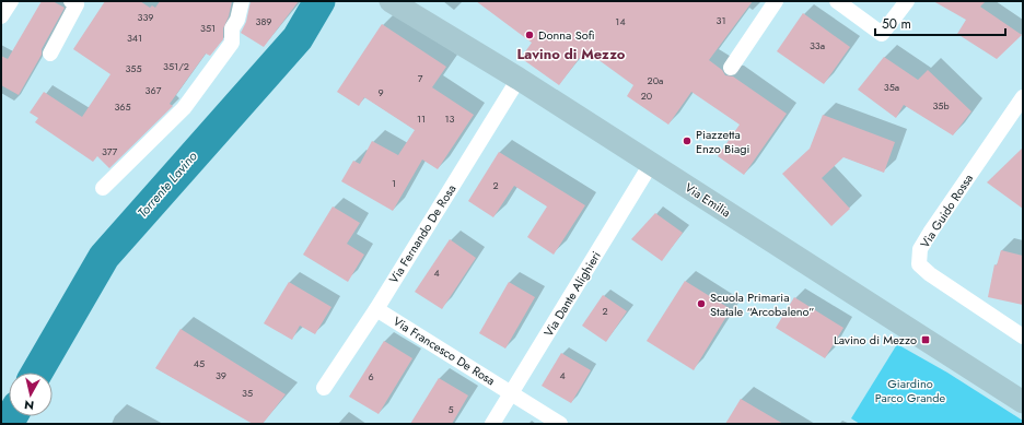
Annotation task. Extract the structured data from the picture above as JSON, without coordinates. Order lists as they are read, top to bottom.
{
  "streets": {
    "main road": ["Via Emilia"],
    "street": [
      "Via Guido Rossa",
      "Via Fernando De Rosa",
      "Via Dante Alighieri",
      "Via Francesco De Rosa"
    ]
  },
  "crossings": [
    ["Via Emilia", "Via Fernando De Rosa"],
    ["Via Emilia", "Via Dante Alighieri"],
    ["Via Fernando De Rosa", "Via Francesco De Rosa"],
    ["Via Dante Alighieri", "Via Francesco De Rosa"]
  ],
  "districts": ["Lavino di Mezzo"],
  "water": ["Torrente Lavino"],
  "parks": ["Giardino Parco Grande"],
  "places": {
    "other": ["Donna Sofì", "Piazzetta Enzo Biagi", "Scuola Primaria Statale “Arcobaleno”"],
    "transit": ["Lavino di Mezzo"]
  },
  "house_numbers": [
    "339",
    "31",
    "389",
    "14",
    "351",
    "341",
    "33a",
    "351/2",
    "355",
    "7",
    "20a",
    "35a",
    "367",
    "9",
    "20",
    "35b",
    "365",
    "11",
    "13",
    "377",
    "1",
    "2",
    "4",
    "2",
    "45",
    "39",
    "4",
    "6",
    "35",
    "5"
  ],
  "scale_bar": "50 m",
  "north": "bottom"
}
